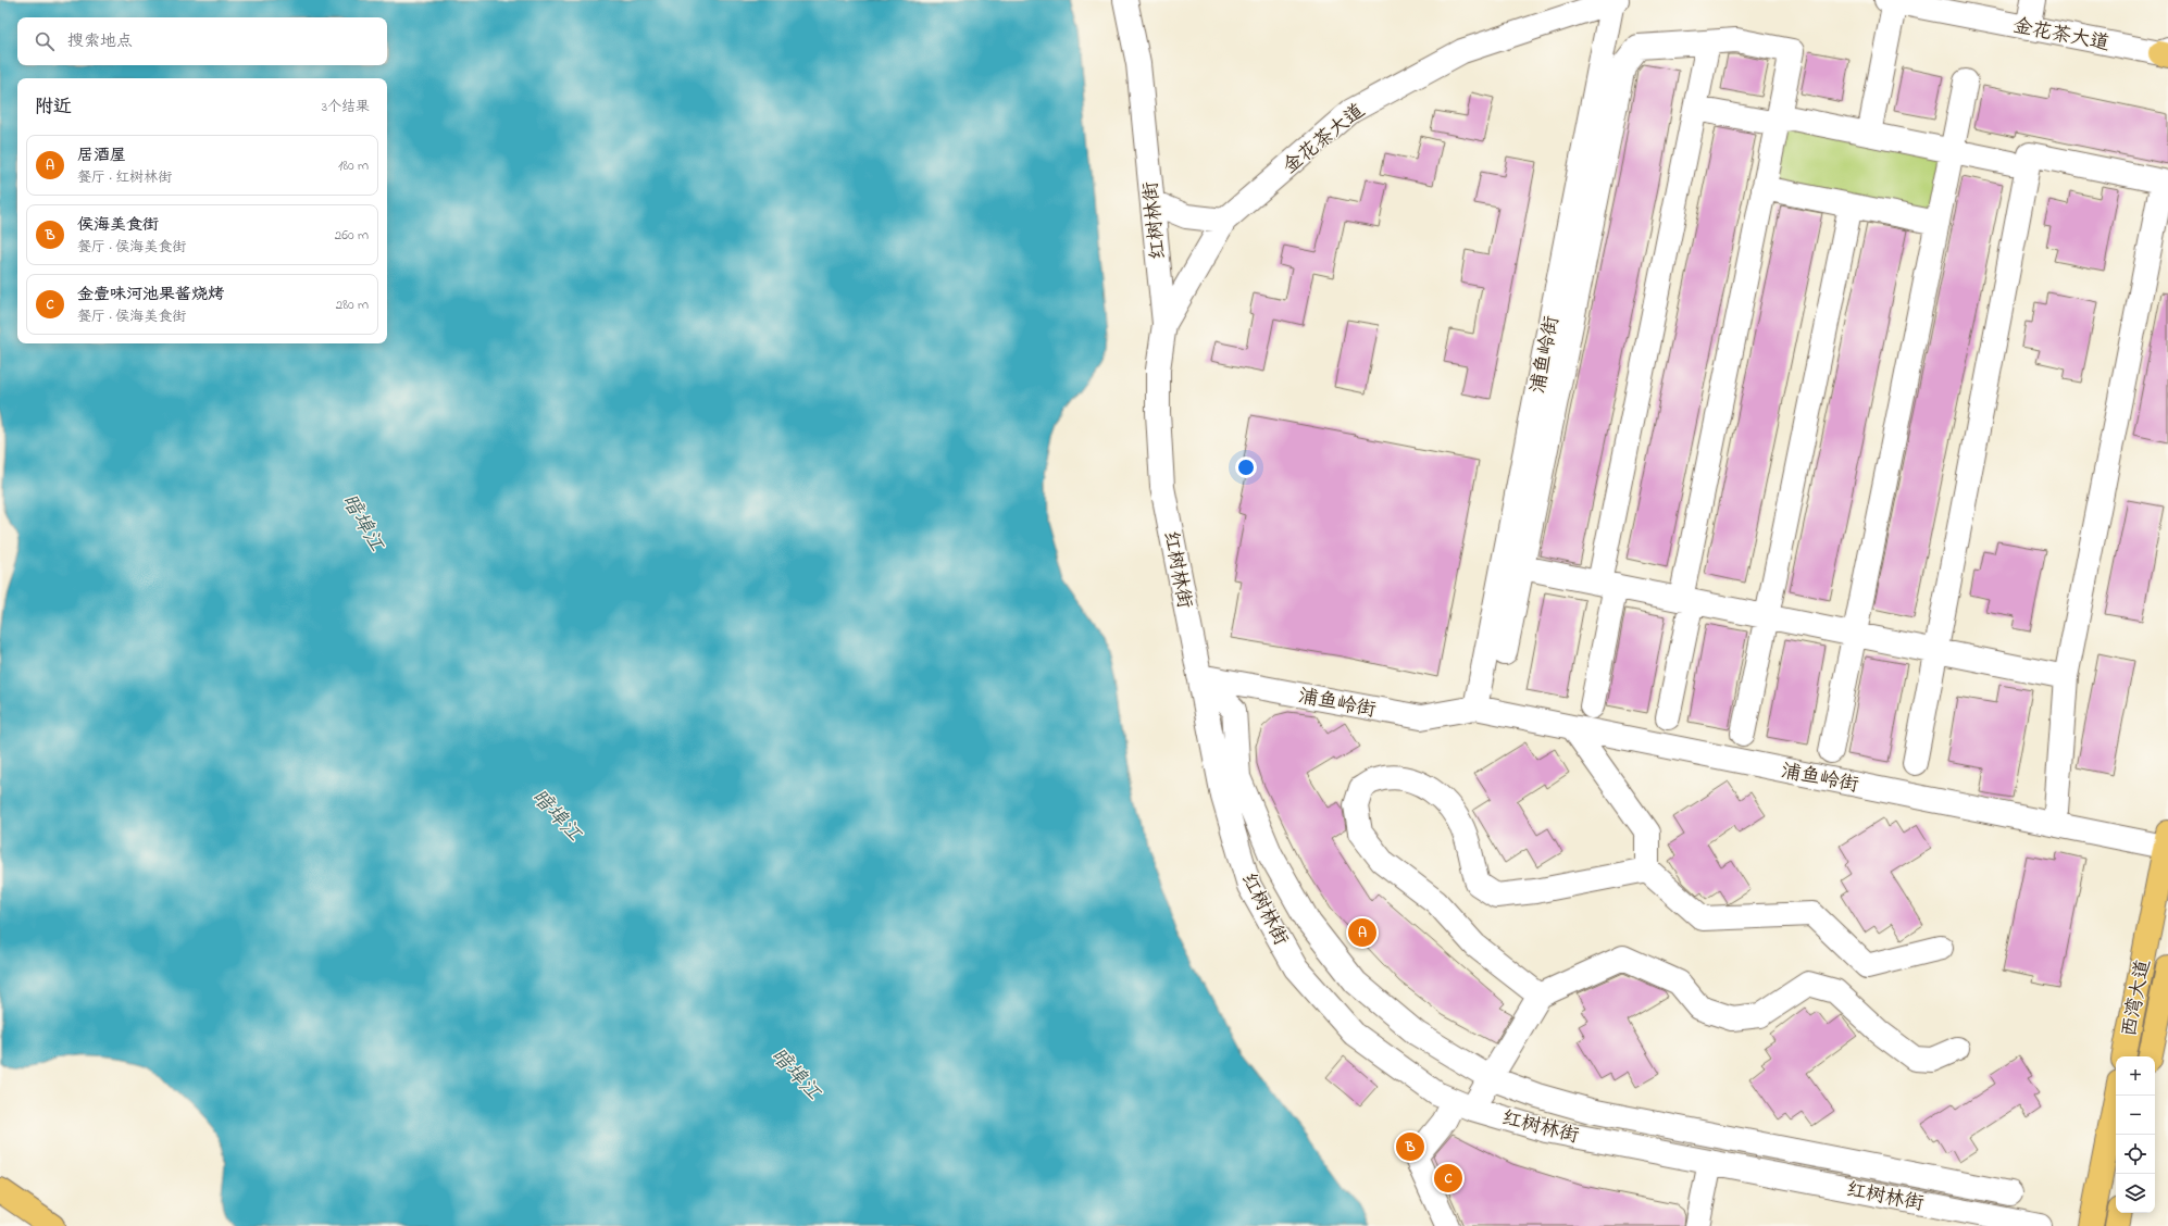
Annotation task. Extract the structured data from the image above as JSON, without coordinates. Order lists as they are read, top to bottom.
{
  "streets": {
    "main road": ["西湾大道"],
    "street": ["金花茶大道", "红树林街", "浦鱼岭街"]
  },
  "crossings": [
    ["金花茶大道", "红树林街"],
    ["金花茶大道", "浦鱼岭街"],
    ["红树林街", "浦鱼岭街"],
    ["浦鱼岭街", "西湾大道"]
  ],
  "water": ["暗埠江"],
  "page": {
    "search": "搜索地点",
    "heading": ["附近", "3个结果"],
    "list": [
      {
        "mark": "A",
        "name": "居酒屋",
        "note": "餐厅 · 红树林街",
        "value": "180 m"
      },
      {
        "mark": "B",
        "name": "侯海美食街",
        "note": "餐厅 · 侯海美食街",
        "value": "260 m"
      },
      {
        "mark": "C",
        "name": "金壹味河池果酱烧烤",
        "note": "餐厅 · 侯海美食街",
        "value": "280 m"
      }
    ],
    "pins": ["A", "B", "C"],
    "map_buttons": ["+", "−"]
  }
}
